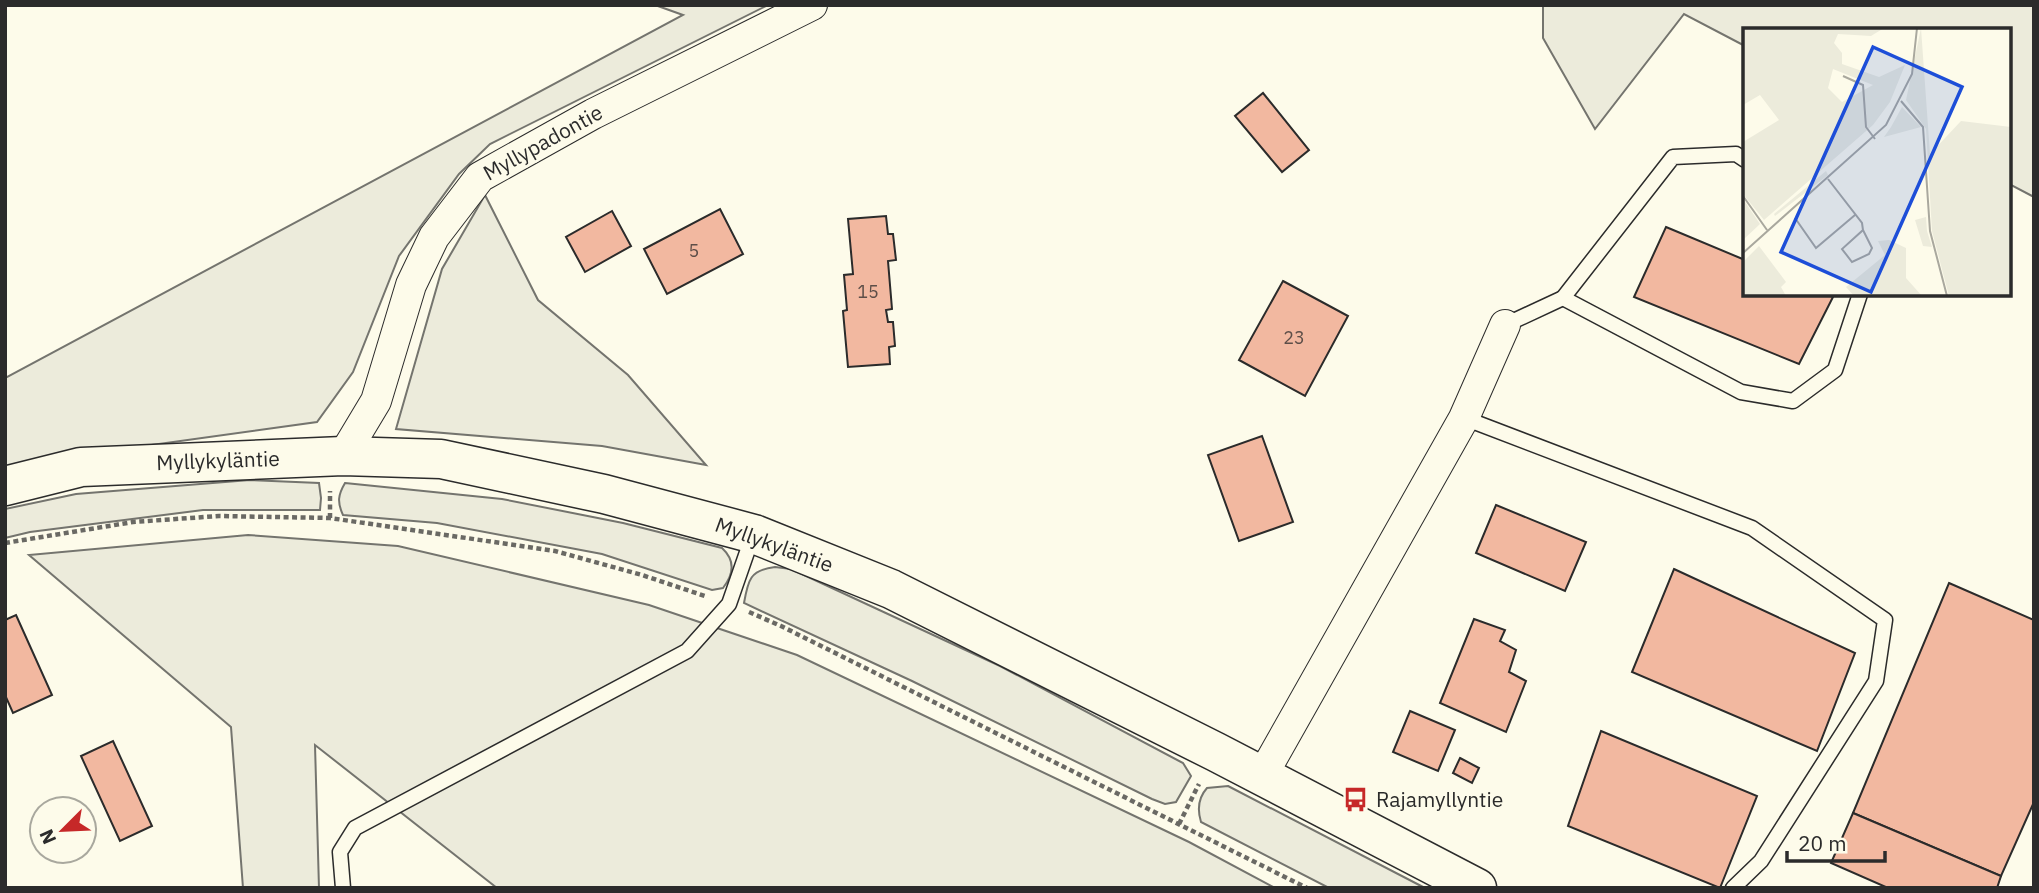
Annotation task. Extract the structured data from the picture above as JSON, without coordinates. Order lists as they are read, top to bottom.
{
  "streets": {
    "main road": ["Myllykyläntie"],
    "street": ["Myllypadontie"]
  },
  "crossings": [
    ["Myllypadontie", "Myllykyläntie"]
  ],
  "places": {
    "bus stop": ["Rajamyllyntie"]
  },
  "house_numbers": ["5", "15", "23"],
  "scale_bar": "20 m",
  "north": "bottom left"
}
